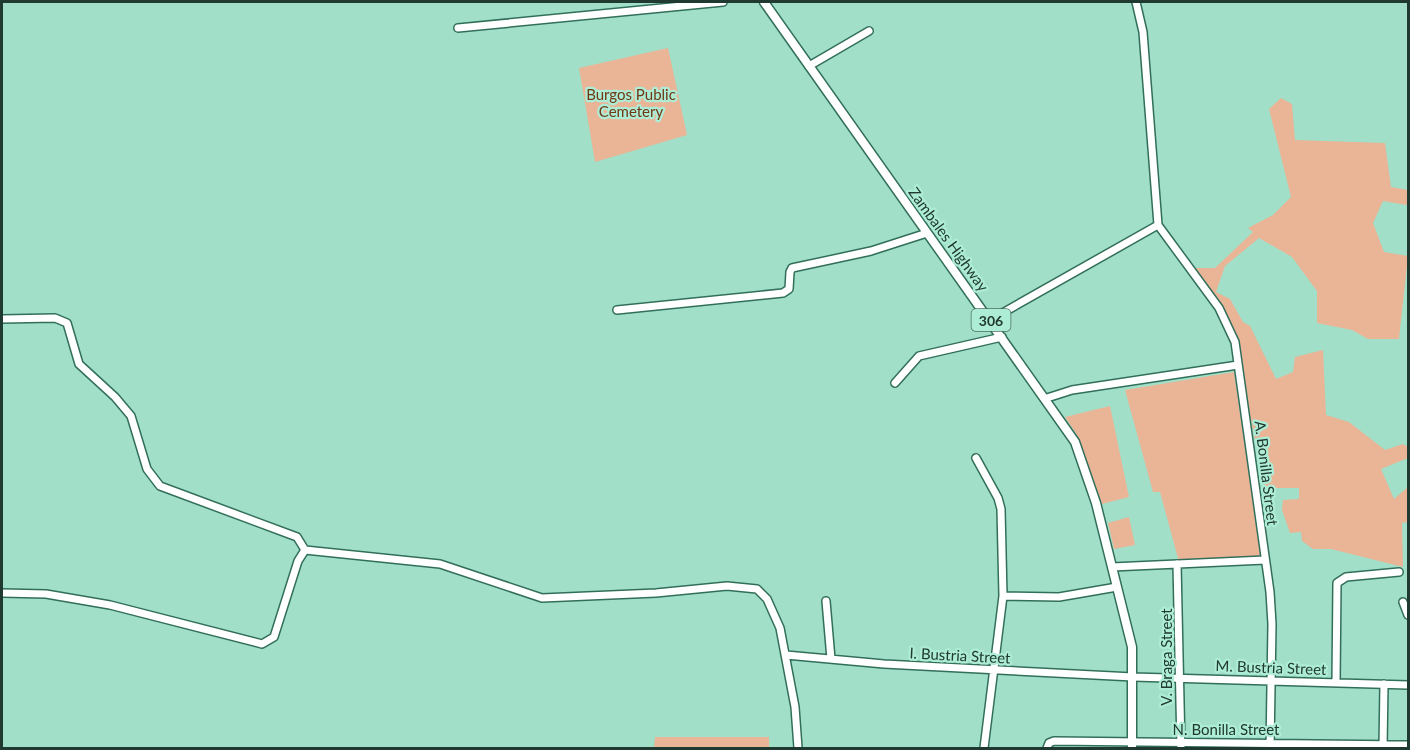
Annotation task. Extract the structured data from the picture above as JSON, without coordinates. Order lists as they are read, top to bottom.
{
  "streets": {
    "main road": ["Zambales Highway", "306"],
    "street": [
      "A. Bonilla Street",
      "I. Bustria Street",
      "V. Braga Street",
      "M. Bustria Street",
      "N. Bonilla Street"
    ]
  },
  "crossings": [
    ["Zambales Highway", "I. Bustria Street"],
    ["Zambales Highway", "M. Bustria Street"],
    ["Zambales Highway", "N. Bonilla Street"],
    ["A. Bonilla Street", "M. Bustria Street"],
    ["A. Bonilla Street", "N. Bonilla Street"],
    ["I. Bustria Street", "M. Bustria Street"],
    ["V. Braga Street", "M. Bustria Street"],
    ["V. Braga Street", "N. Bonilla Street"]
  ],
  "parks": ["Burgos Public Cemetery"]
}
